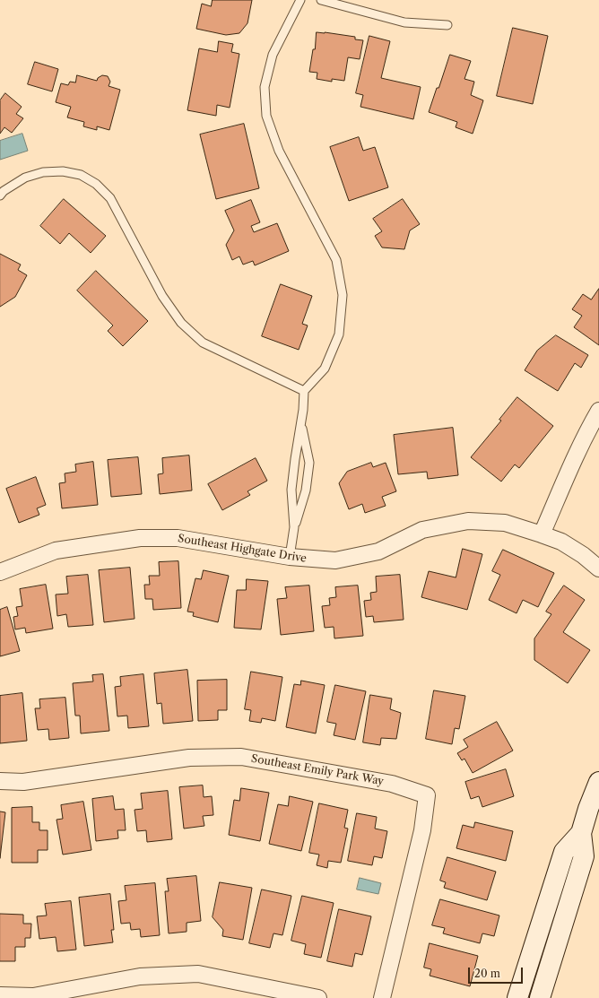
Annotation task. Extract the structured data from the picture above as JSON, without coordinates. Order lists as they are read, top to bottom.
{
  "streets": {
    "street": ["Southeast Highgate Drive", "Southeast Emily Park Way"]
  },
  "scale_bar": "20 m"
}
